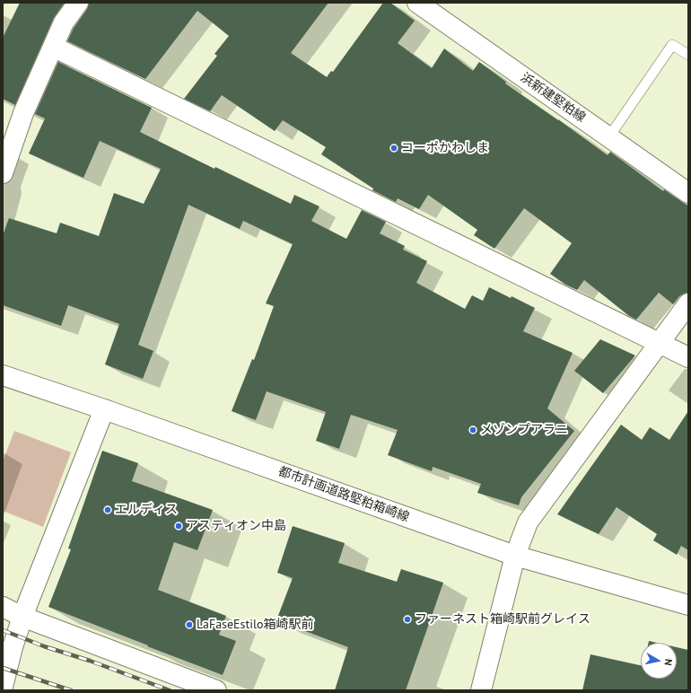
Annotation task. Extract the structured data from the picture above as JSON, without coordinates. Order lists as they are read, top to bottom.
{
  "streets": {
    "street": ["浜新建堅粕線", "都市計画道路堅粕箱崎線"]
  },
  "places": [
    "コーポかわしま",
    "メゾンプアラニ",
    "エルディス",
    "アスティオン中島",
    "ファーネスト箱崎駅前グレイス",
    "LaFaseEstilo箱崎駅前"
  ],
  "north": "right"
}
